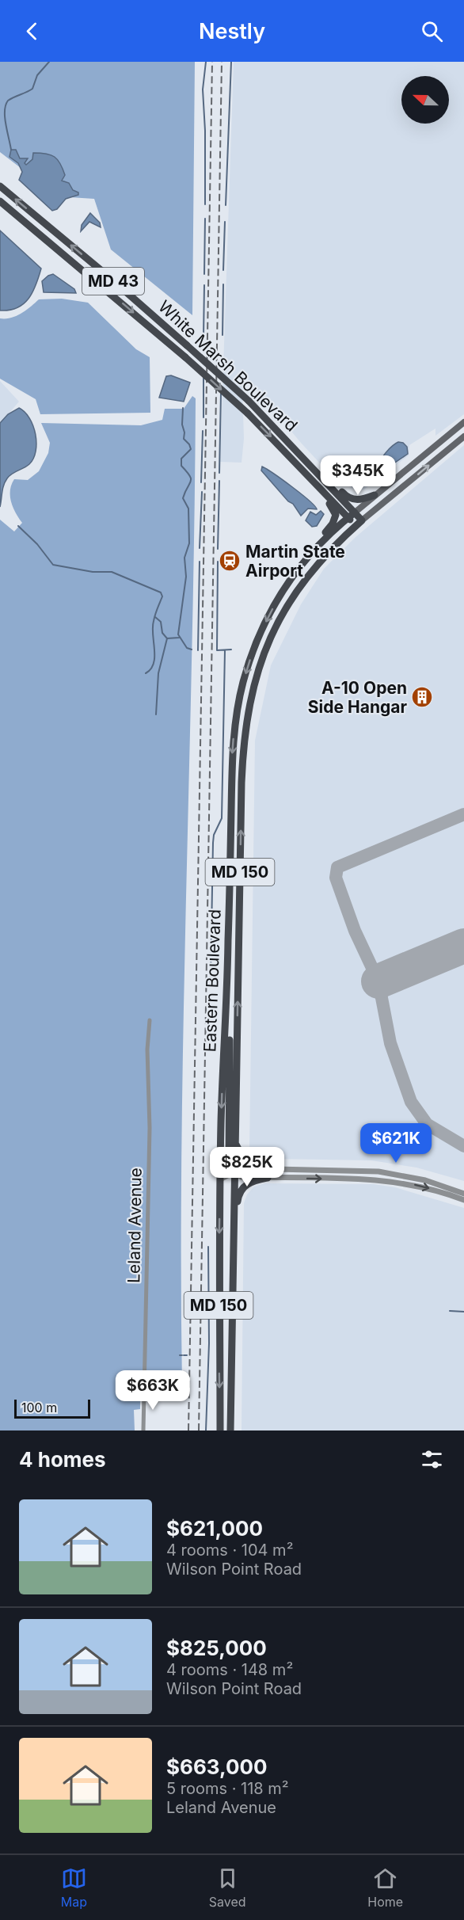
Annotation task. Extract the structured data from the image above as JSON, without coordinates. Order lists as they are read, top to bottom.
{
  "streets": {
    "main road": [
      "MD 43",
      "White Marsh Boulevard",
      "MD 150",
      "Eastern Boulevard"
    ],
    "street": ["Leland Avenue"]
  },
  "crossings": [
    ["White Marsh Boulevard", "Eastern Boulevard"]
  ],
  "places": {
    "station": ["Martin State Airport"],
    "building": ["A-10 Open Side Hangar"]
  },
  "scale_bar": "100 m",
  "north": "left",
  "page": {
    "header": "Nestly",
    "price": [
      "$345K",
      "$621K",
      "$825K",
      "$663K"
    ],
    "scale": "100 m",
    "heading": "4 homes",
    "list": [
      {
        "name": "$621,000",
        "note": "4 rooms · 104 m² · Wilson Point Road"
      },
      {
        "name": "$825,000",
        "note": "4 rooms · 148 m² · Wilson Point Road"
      },
      {
        "name": "$663,000",
        "note": "5 rooms · 118 m² · Leland Avenue"
      }
    ],
    "tabs": ["Map", "Saved", "Home"]
  }
}
